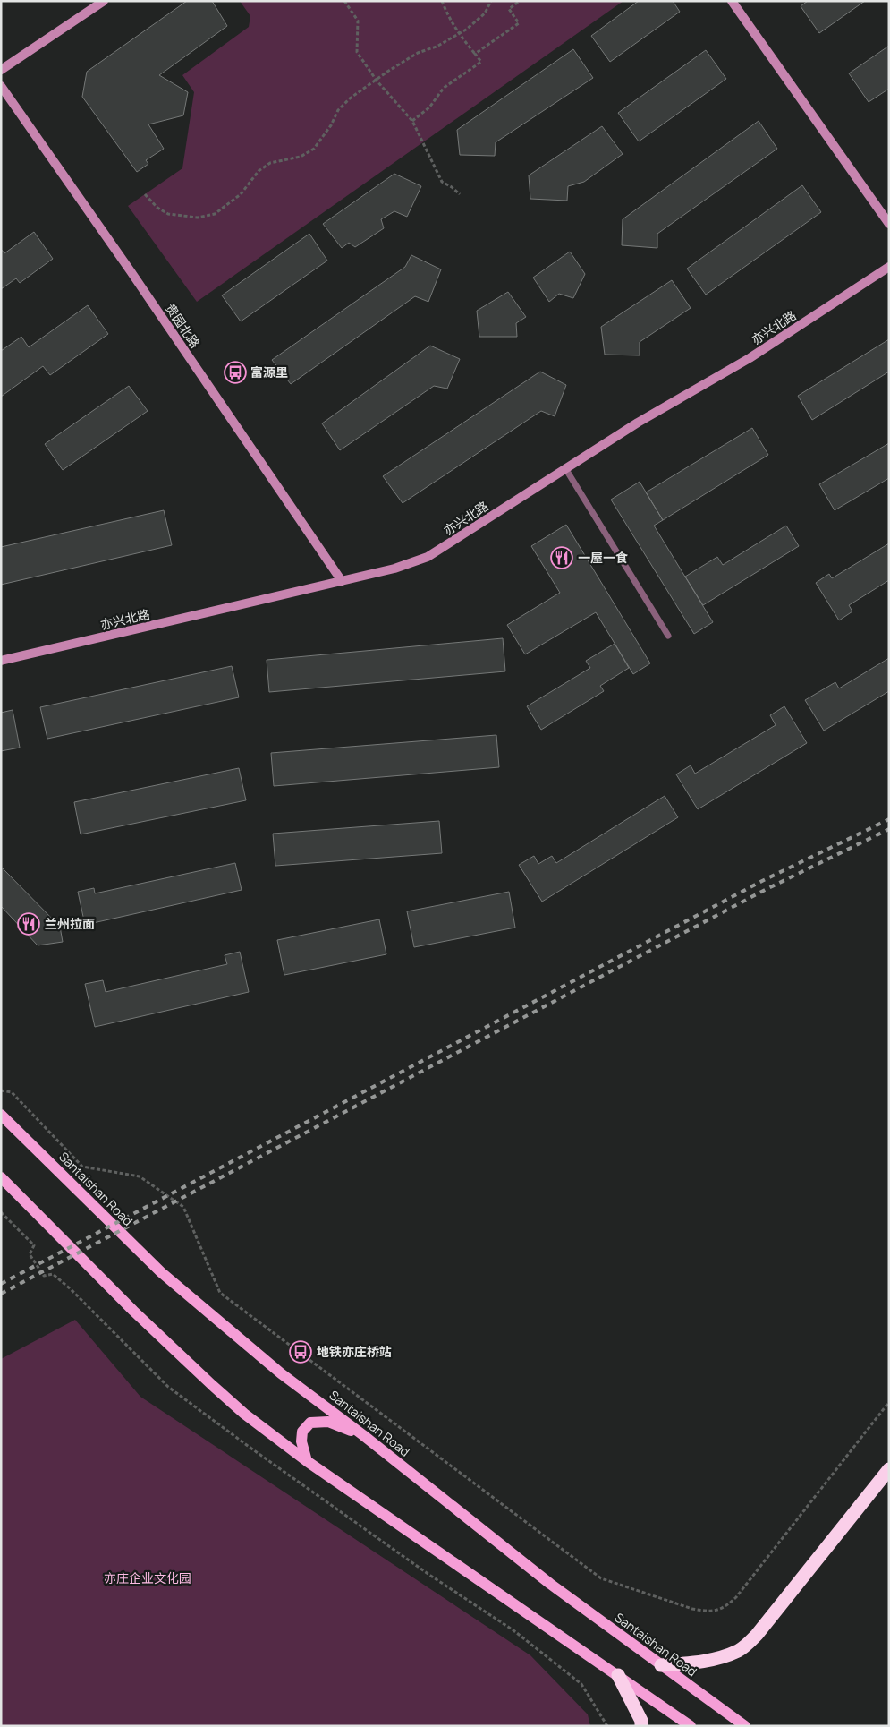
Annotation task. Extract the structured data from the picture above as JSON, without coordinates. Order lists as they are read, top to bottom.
{
  "streets": {
    "main road": ["Santaishan Road"],
    "street": ["贵园北路", "亦兴北路"]
  },
  "crossings": [
    ["贵园北路", "亦兴北路"]
  ],
  "parks": ["亦庄企业文化园"],
  "places": {
    "bus stop": ["富源里", "地铁亦庄桥站"],
    "restaurant": ["一屋一食", "兰州拉面"]
  }
}
